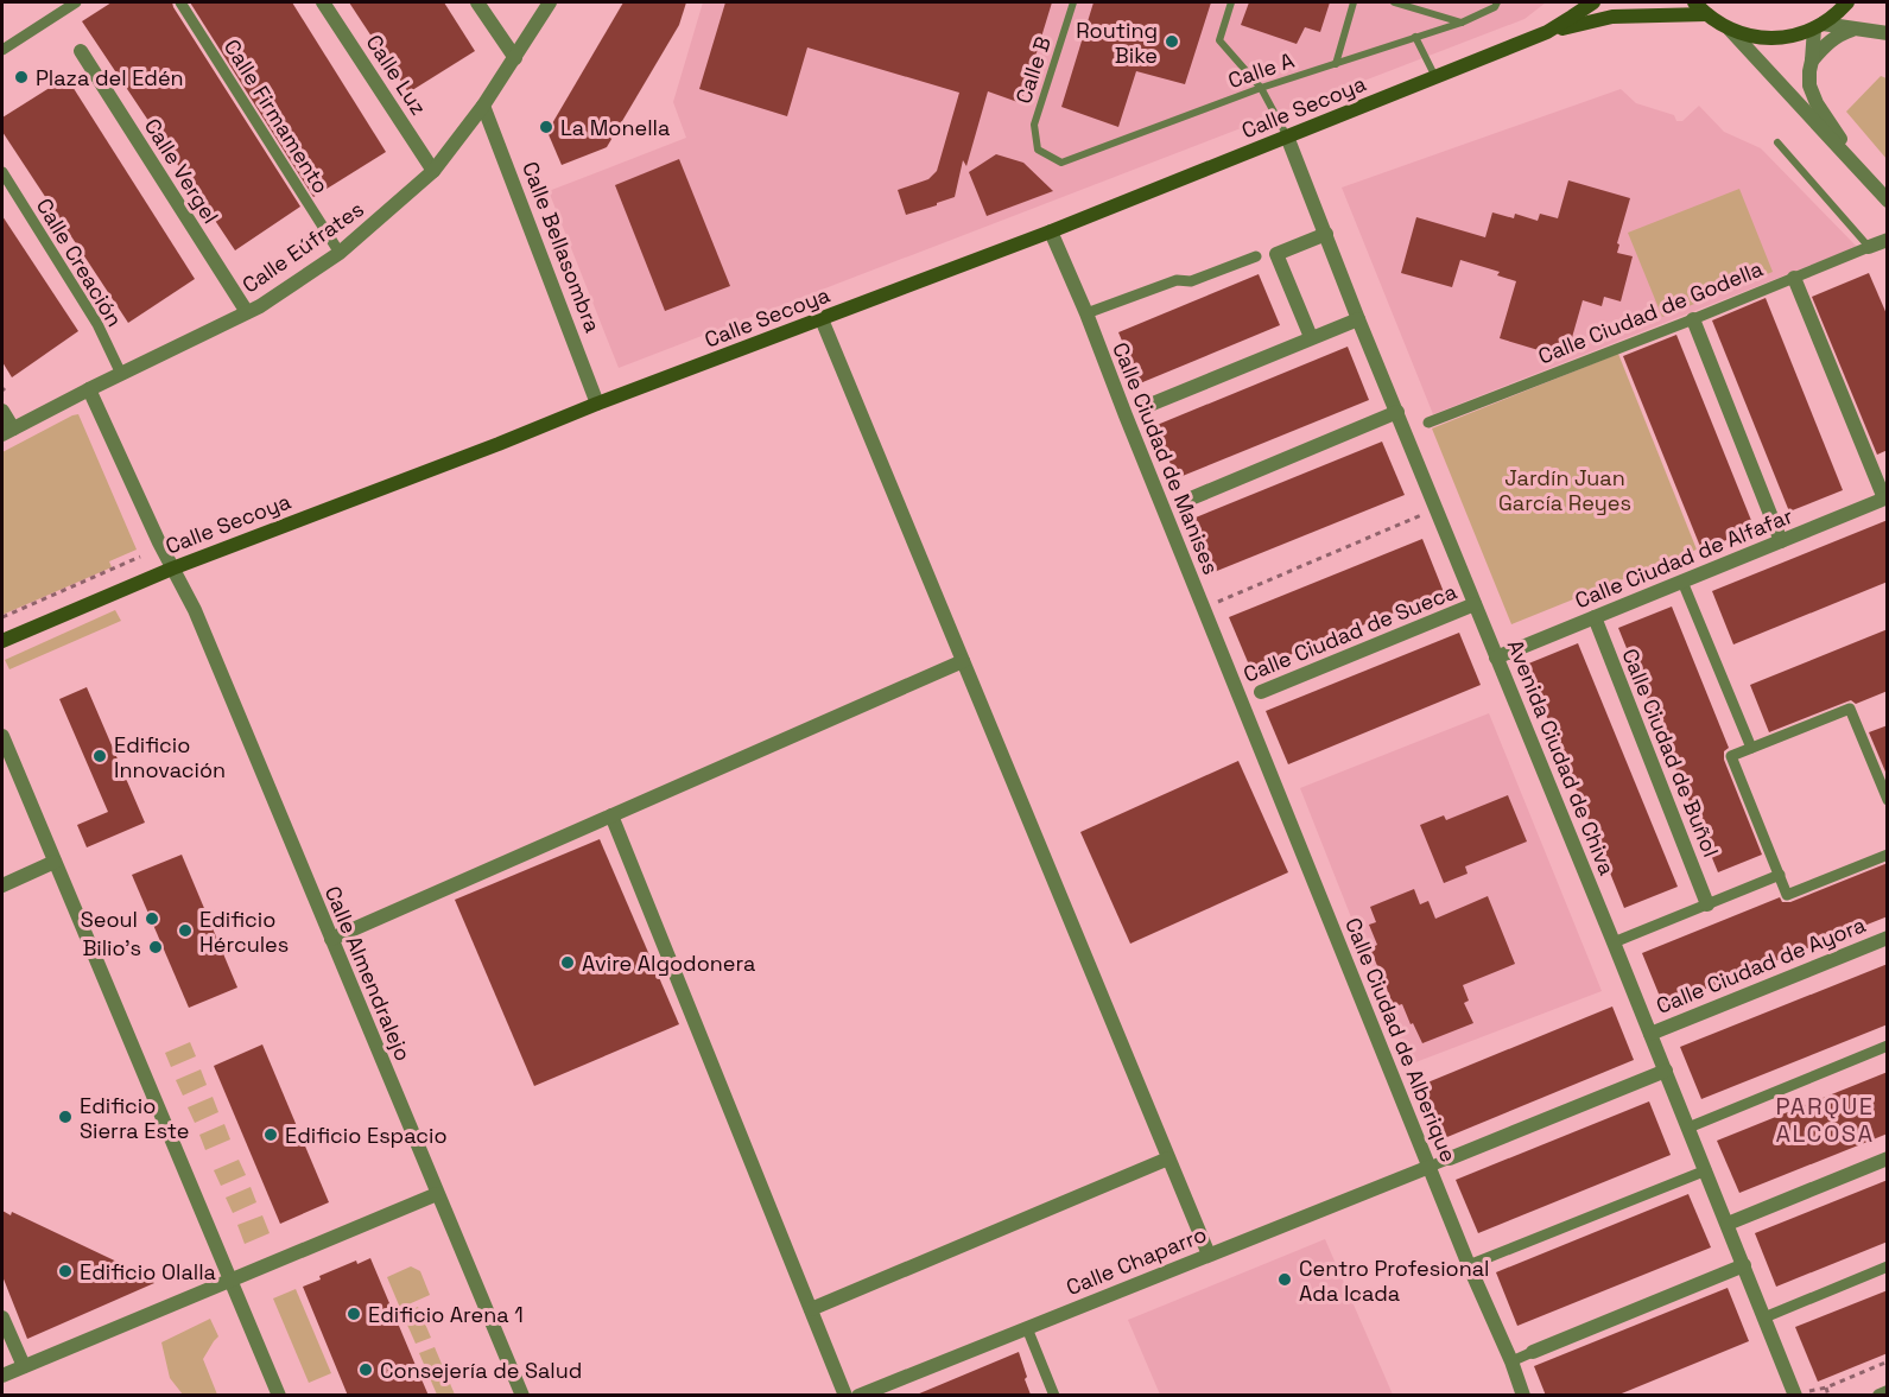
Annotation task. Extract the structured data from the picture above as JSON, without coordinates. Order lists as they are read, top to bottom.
{
  "streets": {
    "main road": ["Calle Secoya"],
    "street": [
      "Calle Luz",
      "Calle Firmamento",
      "Calle Vergel",
      "Calle Eúfrates",
      "Calle Bellasombra",
      "Calle Creación",
      "Calle Ciudad de Godella",
      "Calle Ciudad de Manises",
      "Calle Ciudad de Alfafar",
      "Calle Ciudad de Sueca",
      "Calle Ciudad de Buñol",
      "Avenida Ciudad de Chiva",
      "Calle Ciudad de Ayora",
      "Calle Almendralejo",
      "Calle Ciudad de Alberique",
      "Calle Chaparro"
    ],
    "lane": ["Calle B", "Calle A"]
  },
  "crossings": [
    ["Calle B", "Calle A"],
    ["Calle Luz", "Calle Eúfrates"],
    ["Calle Secoya", "Calle Bellasombra"],
    ["Calle Secoya", "Calle Ciudad de Manises"],
    ["Calle Secoya", "Avenida Ciudad de Chiva"],
    ["Calle Secoya", "Calle Almendralejo"],
    ["Calle Firmamento", "Calle Eúfrates"],
    ["Calle Vergel", "Calle Eúfrates"],
    ["Calle Eúfrates", "Calle Bellasombra"],
    ["Calle Eúfrates", "Calle Creación"],
    ["Calle Eúfrates", "Calle Almendralejo"],
    ["Calle Ciudad de Manises", "Calle Ciudad de Sueca"],
    ["Calle Ciudad de Manises", "Calle Ciudad de Alberique"],
    ["Calle Ciudad de Alfafar", "Calle Ciudad de Buñol"],
    ["Calle Ciudad de Alfafar", "Avenida Ciudad de Chiva"],
    ["Calle Ciudad de Sueca", "Avenida Ciudad de Chiva"],
    ["Calle Ciudad de Sueca", "Calle Ciudad de Alberique"],
    ["Avenida Ciudad de Chiva", "Calle Ciudad de Ayora"],
    ["Calle Ciudad de Alberique", "Calle Chaparro"]
  ],
  "districts": ["PARQUE ALCOSA"],
  "parks": ["Jardín Juan García Reyes"],
  "places": [
    "Routing Bike",
    "Plaza del Edén",
    "La Monella",
    "Edificio Innovación",
    "Seoul",
    "Edificio Hércules",
    "Bilio's",
    "Avire Algodonera",
    "Edificio Sierra Este",
    "Edificio Espacio",
    "Edificio Olalla",
    "Centro Profesional Ada Icada",
    "Edificio Arena 1",
    "Consejería de Salud"
  ]
}
